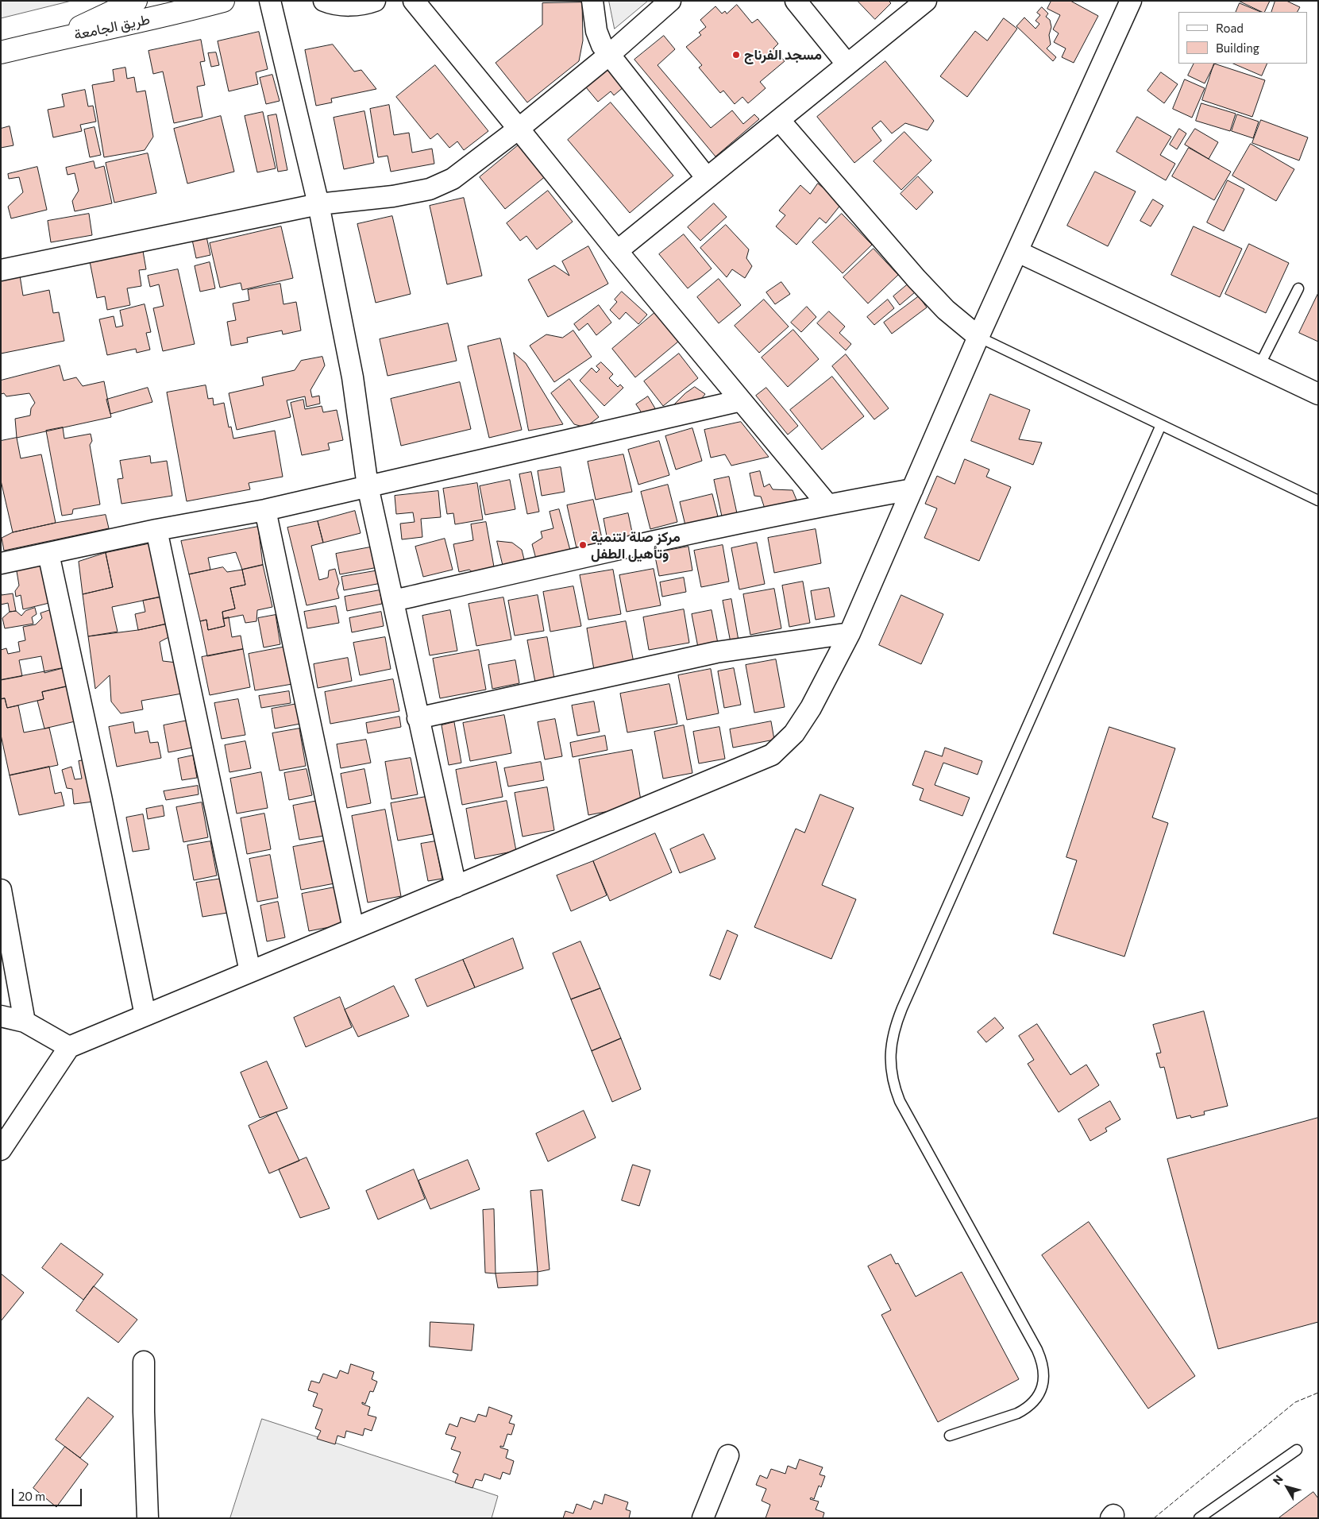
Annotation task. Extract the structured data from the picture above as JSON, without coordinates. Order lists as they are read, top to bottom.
{
  "streets": {
    "highway": ["طريق الجامعة"]
  },
  "places": ["مسجد الفرناج", "مركز صلة لتنمية وتأهيل الطفل"],
  "legend": ["Road", "Building"],
  "scale_bar": "20 m",
  "north": "top left"
}
